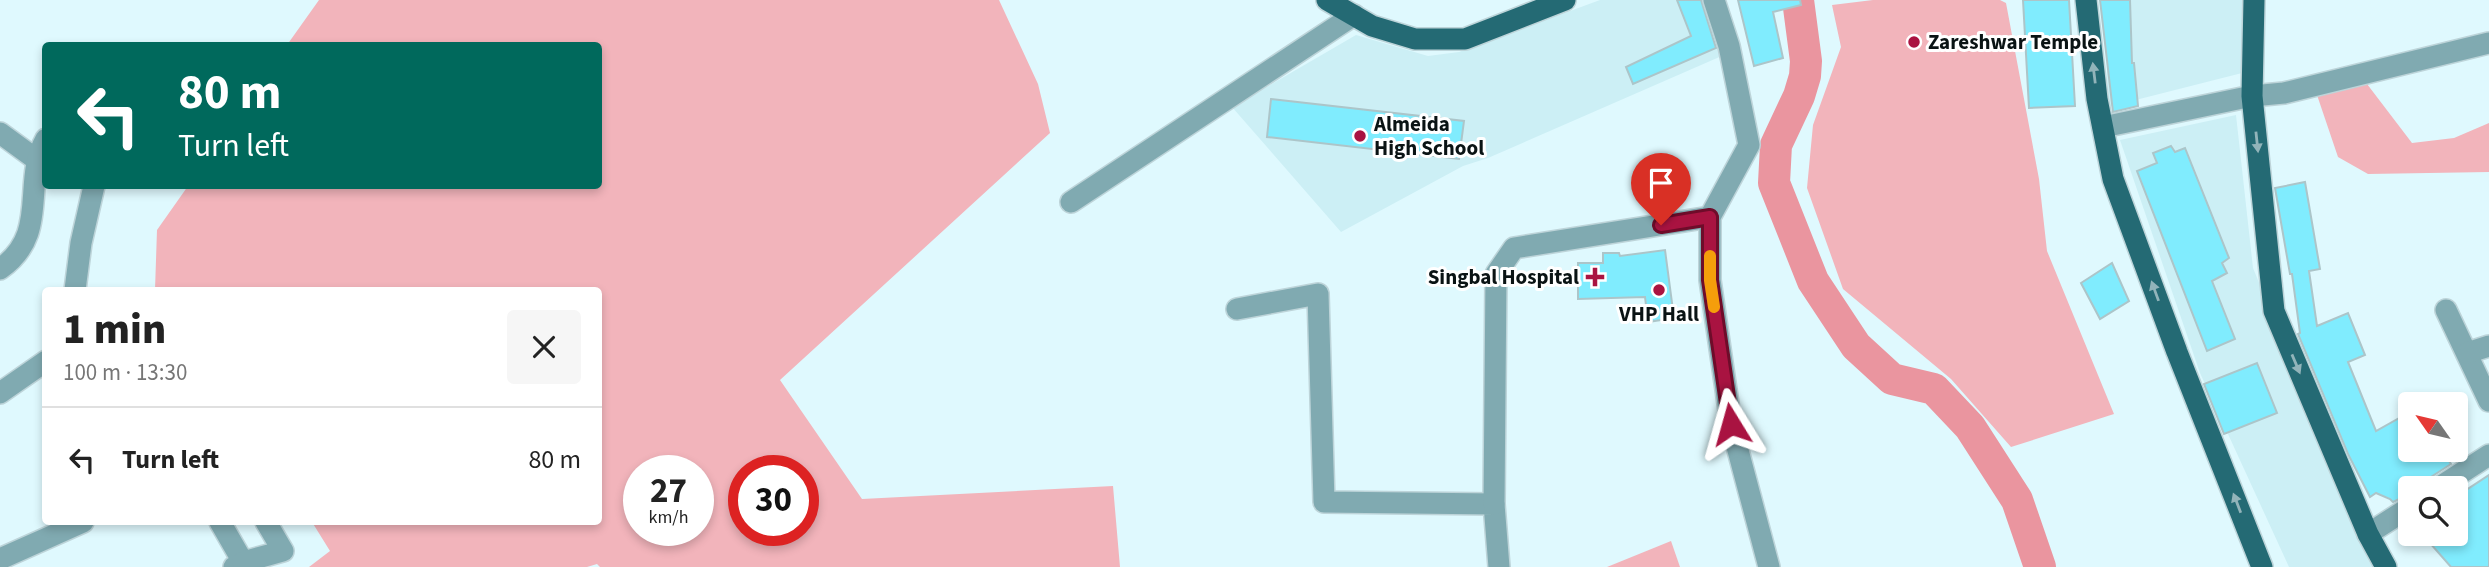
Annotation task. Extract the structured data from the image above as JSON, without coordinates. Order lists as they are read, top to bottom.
{
  "places": {
    "other": ["Zareshwar Temple", "Almeida High School", "VHP Hall"],
    "health": ["Singbal Hospital"]
  },
  "north": "top left",
  "page": {
    "turn": ["80 m", "Turn left"],
    "heading": ["1 min", "100 m · 13:30"],
    "list": [
      {
        "name": "Turn left",
        "value": "80 m"
      }
    ],
    "speed": "27 km/h",
    "limit": "30"
  }
}
